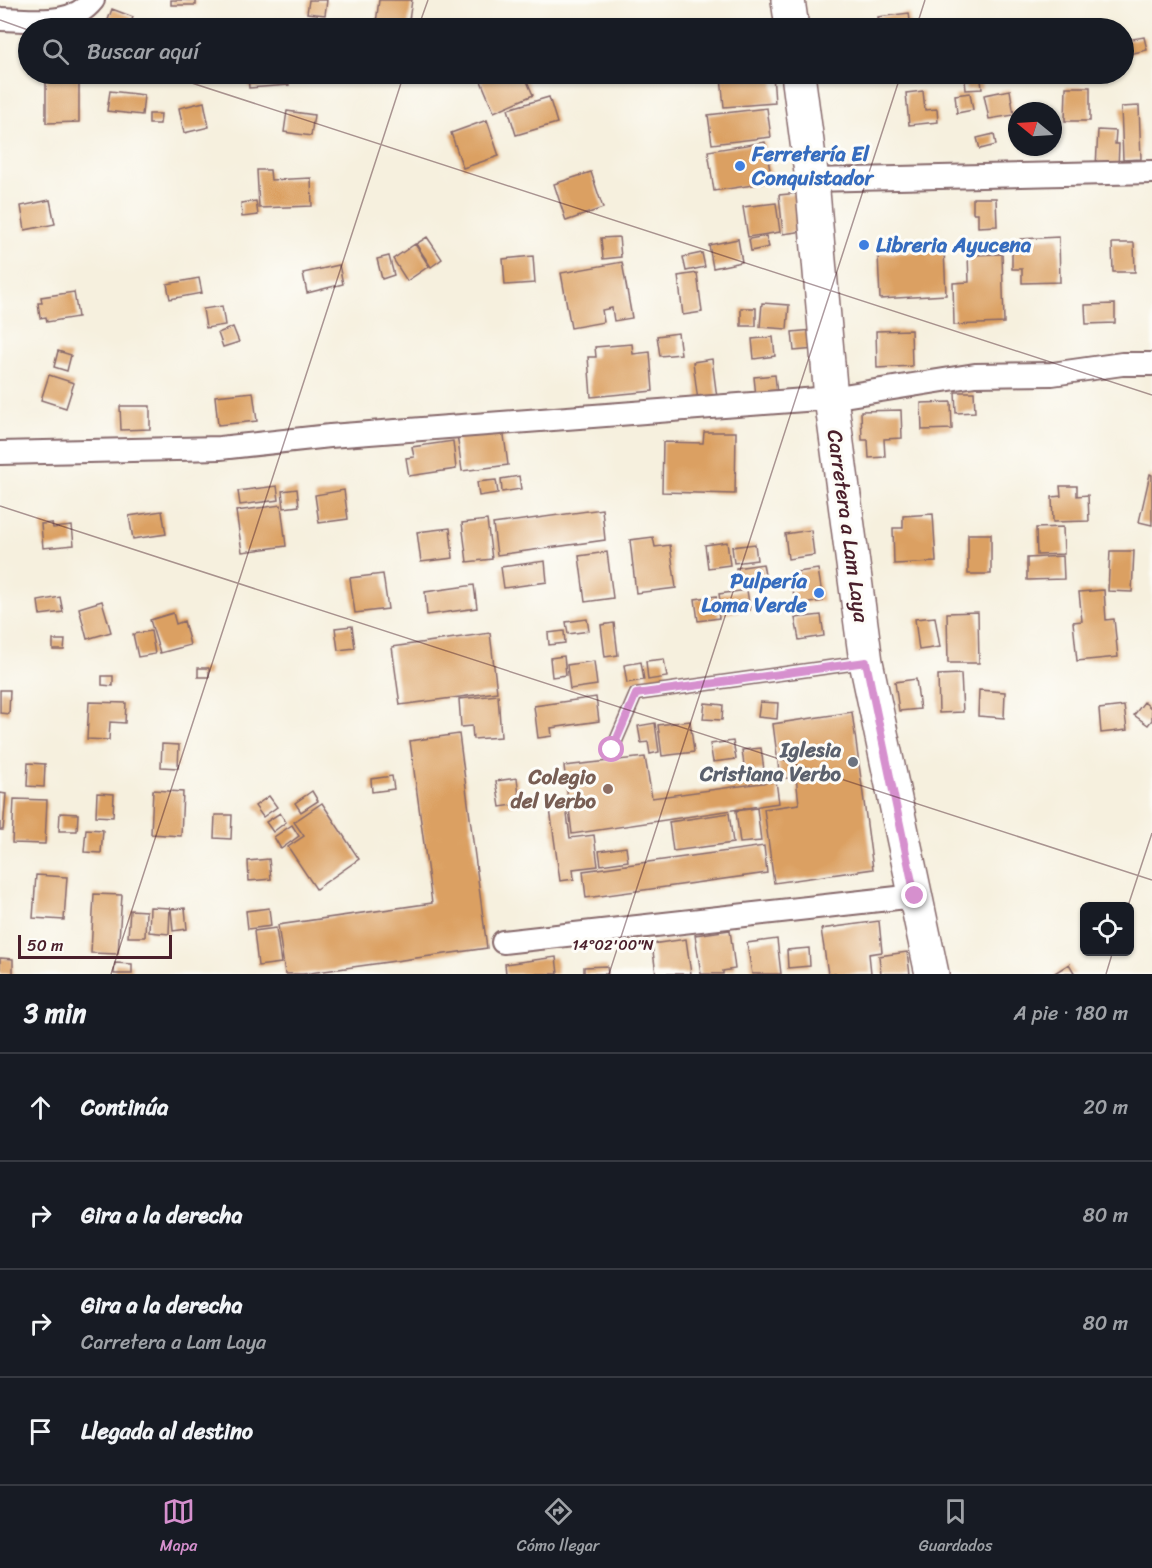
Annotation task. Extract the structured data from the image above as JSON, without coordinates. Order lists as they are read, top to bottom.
{
  "streets": {
    "main road": ["Carretera a Lam Laya"]
  },
  "places": [
    "Ferretería El Conquistador",
    "Libreria Ayucena",
    "Pulpería Loma Verde",
    "Iglesia Cristiana Verbo",
    "Colegio del Verbo"
  ],
  "scale_bar": "50 m",
  "north": "left",
  "page": {
    "search": "Buscar aquí",
    "scale": "50 m",
    "heading": ["3 min", "A pie · 180 m"],
    "list": [
      ["Continúa", "20 m"],
      ["Gira a la derecha", "80 m"],
      ["Gira a la derecha", "Carretera a Lam Laya", "80 m"],
      "Llegada al destino"
    ],
    "nav": ["Mapa", "Cómo llegar", "Guardados"]
  },
  "coordinates": ["14°02'00\"N"]
}
